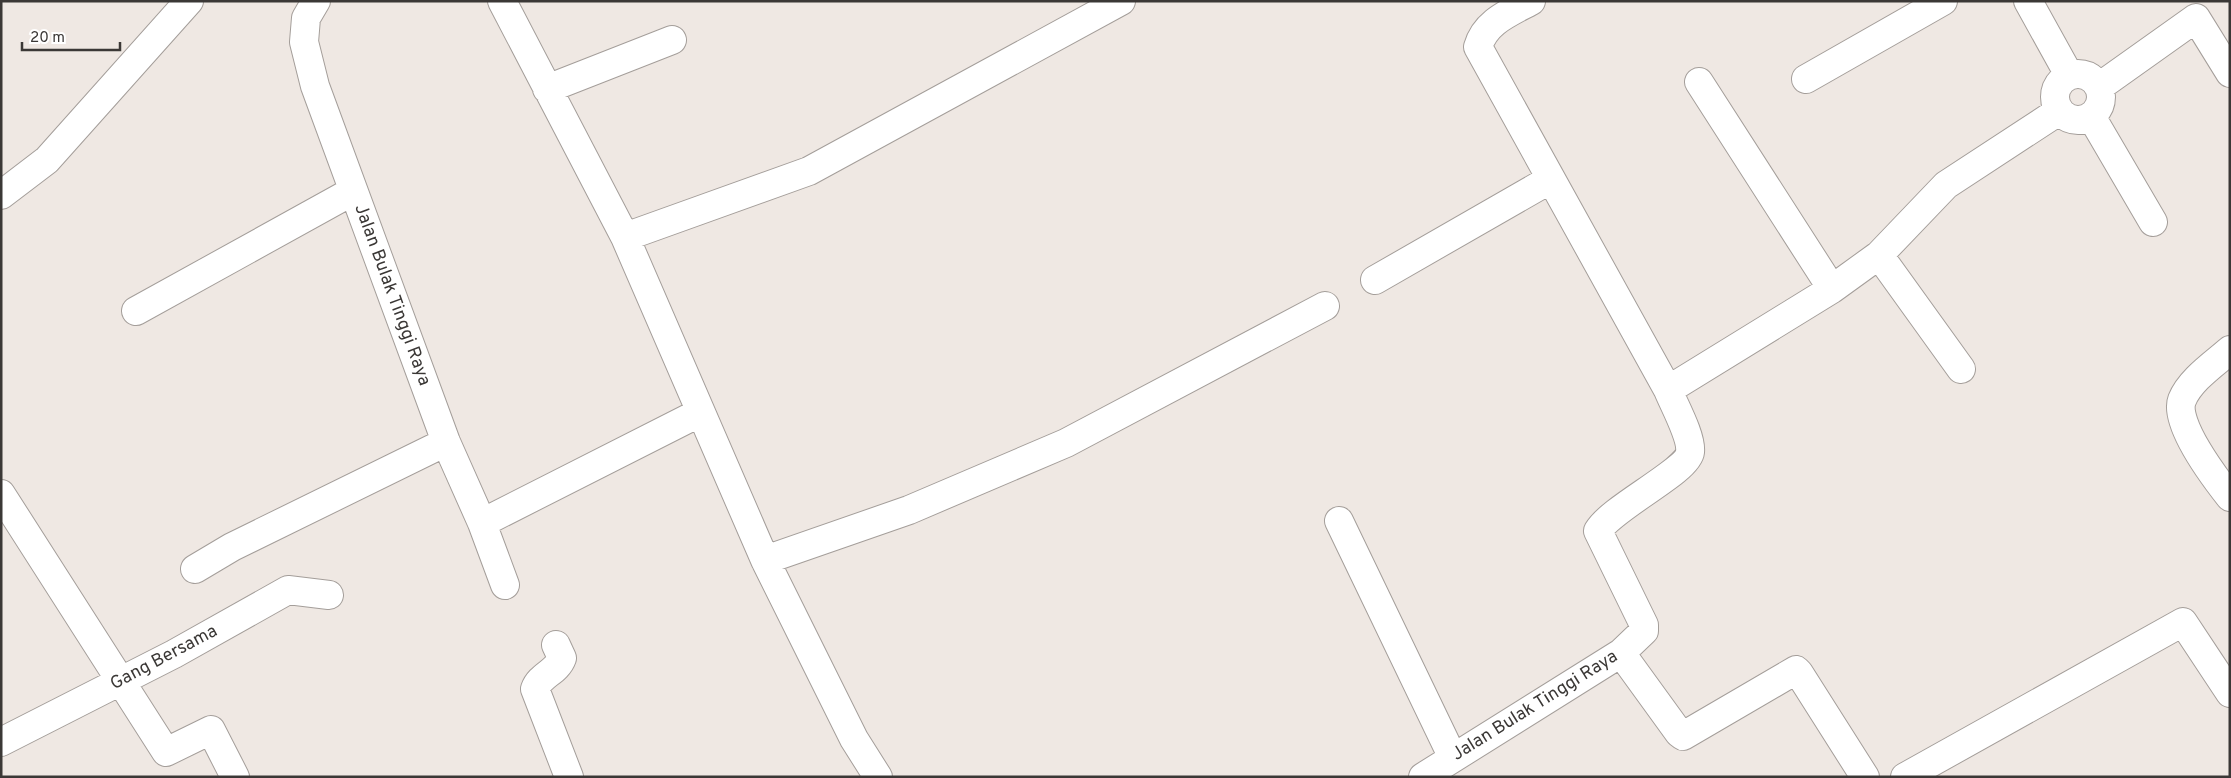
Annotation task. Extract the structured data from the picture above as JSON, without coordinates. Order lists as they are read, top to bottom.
{
  "streets": {
    "street": ["Jalan Bulak Tinggi Raya", "Gang Bersama"]
  },
  "scale_bar": "20 m"
}
